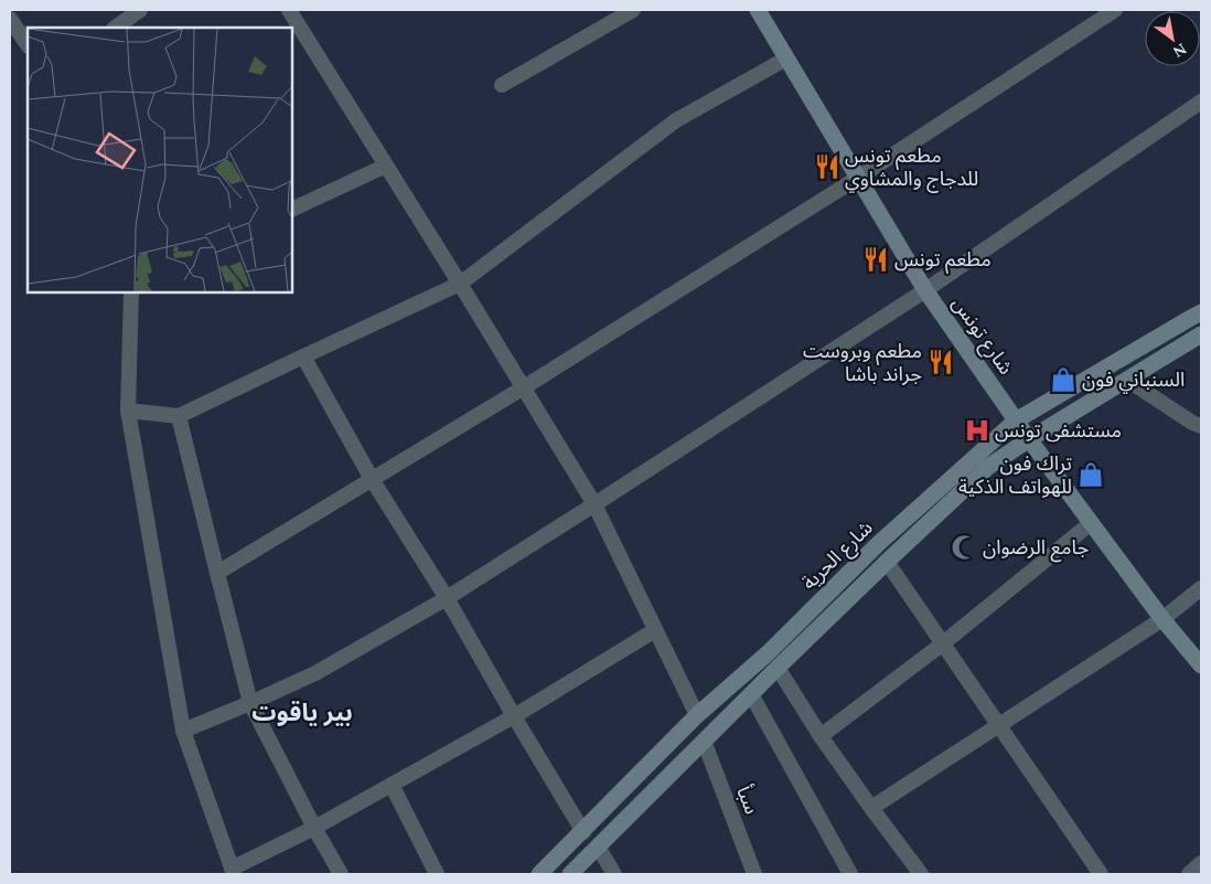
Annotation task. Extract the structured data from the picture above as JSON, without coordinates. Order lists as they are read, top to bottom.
{
  "streets": {
    "street": ["شارع تونس", "شارع الحرية", "سبأ"]
  },
  "crossings": [
    ["شارع تونس", "شارع الحرية"]
  ],
  "districts": ["بير ياقوت"],
  "places": {
    "restaurant": ["مطعم تونس للدجاج والمشاوي", "مطعم تونس", "مطعم وبروست جراند باشا"],
    "shop": ["السنباني فون", "تراك فون للهواتف الذكية"],
    "hospital": ["مستشفى تونس"],
    "mosque": ["جامع الرضوان"]
  },
  "north": "bottom right"
}
